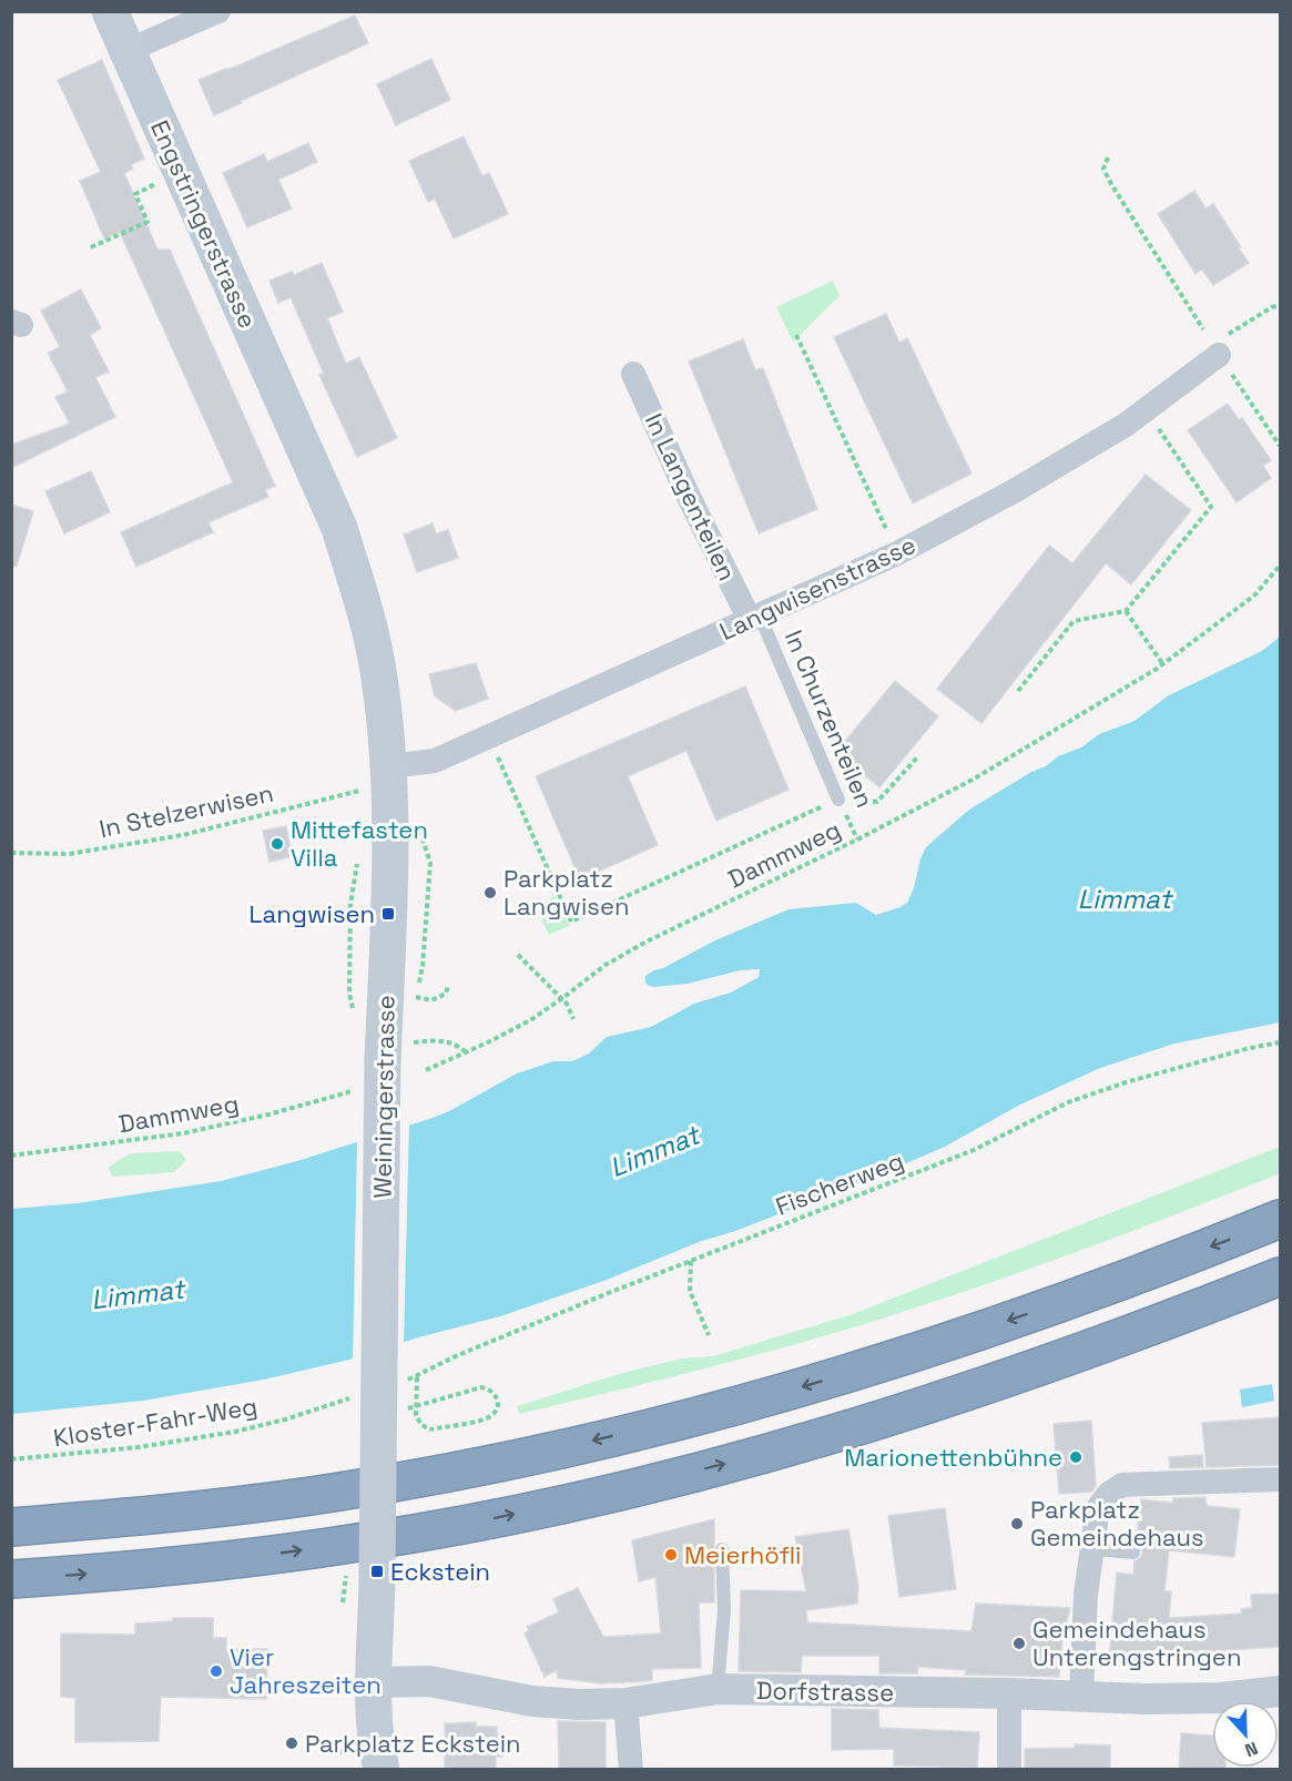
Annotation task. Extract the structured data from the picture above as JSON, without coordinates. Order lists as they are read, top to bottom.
{
  "streets": {
    "main road": ["Engstringerstrasse", "Weiningerstrasse"],
    "street": ["In Langenteilen", "Langwisenstrasse", "Dorfstrasse"],
    "lane": ["In Churzenteilen"],
    "path": [
      "In Stelzerwisen",
      "Dammweg",
      "Fischerweg",
      "Kloster-Fahr-Weg"
    ]
  },
  "crossings": [
    ["Engstringerstrasse", "Weiningerstrasse"],
    ["In Langenteilen", "Langwisenstrasse"],
    ["In Langenteilen", "In Churzenteilen"],
    ["Langwisenstrasse", "In Churzenteilen"],
    ["Langwisenstrasse", "In Stelzerwisen"],
    ["Langwisenstrasse", "Weiningerstrasse"],
    ["In Churzenteilen", "Dammweg"],
    ["In Stelzerwisen", "Weiningerstrasse"],
    ["Weiningerstrasse", "Dorfstrasse"]
  ],
  "water": ["Limmat"],
  "places": {
    "other": [
      "Mittefasten Villa",
      "Parkplatz Langwisen",
      "Marionettenbühne",
      "Parkplatz Gemeindehaus",
      "Meierhöfli",
      "Gemeindehaus Unterengstringen",
      "Vier Jahreszeiten",
      "Parkplatz Eckstein"
    ],
    "transit": ["Langwisen", "Eckstein"]
  },
  "north": "bottom"
}
